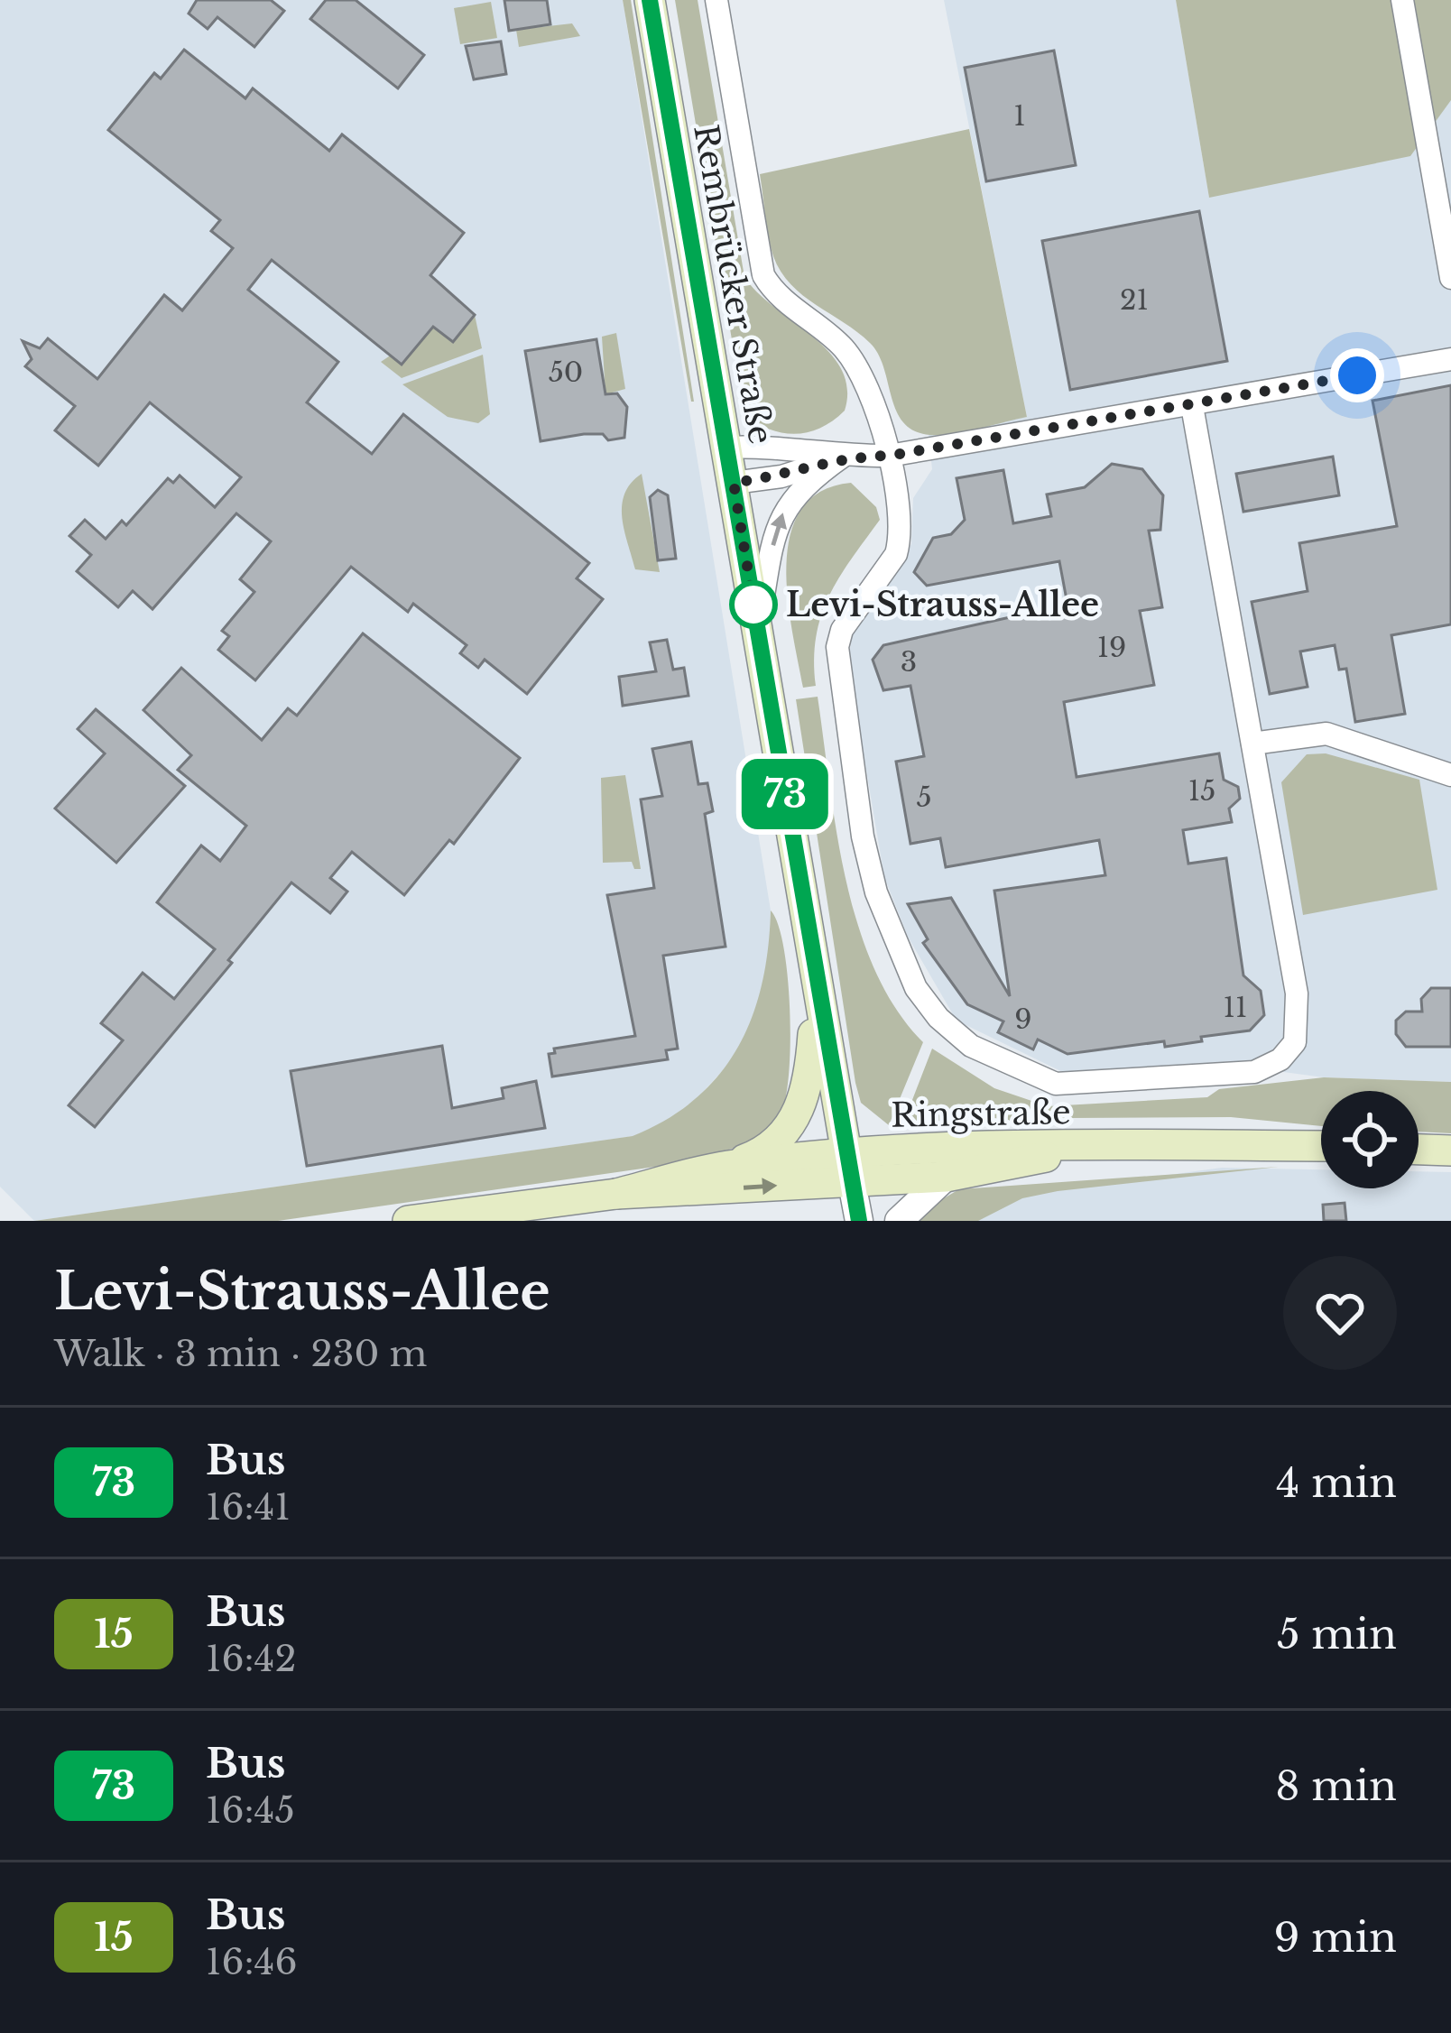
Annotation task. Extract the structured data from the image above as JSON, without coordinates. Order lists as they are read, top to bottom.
{
  "streets": {
    "main road": ["Rembrücker Straße", "Ringstraße"]
  },
  "crossings": [
    ["Rembrücker Straße", "Ringstraße"]
  ],
  "places": ["Levi-Strauss-Allee"],
  "lines": ["bus line 73"],
  "house_numbers": [
    "1",
    "21",
    "50",
    "19",
    "3",
    "15",
    "5",
    "11",
    "9"
  ],
  "page": {
    "on_map": "73",
    "heading": ["Levi-Strauss-Allee", "Walk · 3 min · 230 m"],
    "list": [
      {
        "mark": "73",
        "name": "Bus",
        "note": "16:41",
        "value": "4 min"
      },
      {
        "mark": "15",
        "name": "Bus",
        "note": "16:42",
        "value": "5 min"
      },
      {
        "mark": "73",
        "name": "Bus",
        "note": "16:45",
        "value": "8 min"
      },
      {
        "mark": "15",
        "name": "Bus",
        "note": "16:46",
        "value": "9 min"
      }
    ]
  }
}
